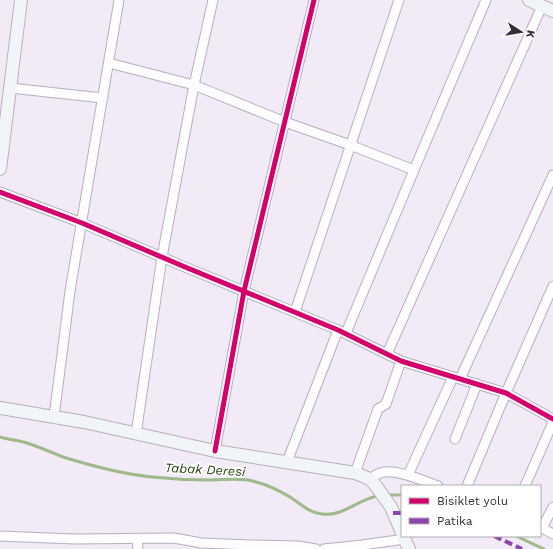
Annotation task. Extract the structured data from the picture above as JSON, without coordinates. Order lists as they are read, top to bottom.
{
  "water": ["Tabak Deresi"],
  "legend": ["Bisiklet yolu", "Patika"],
  "north": "right"
}
